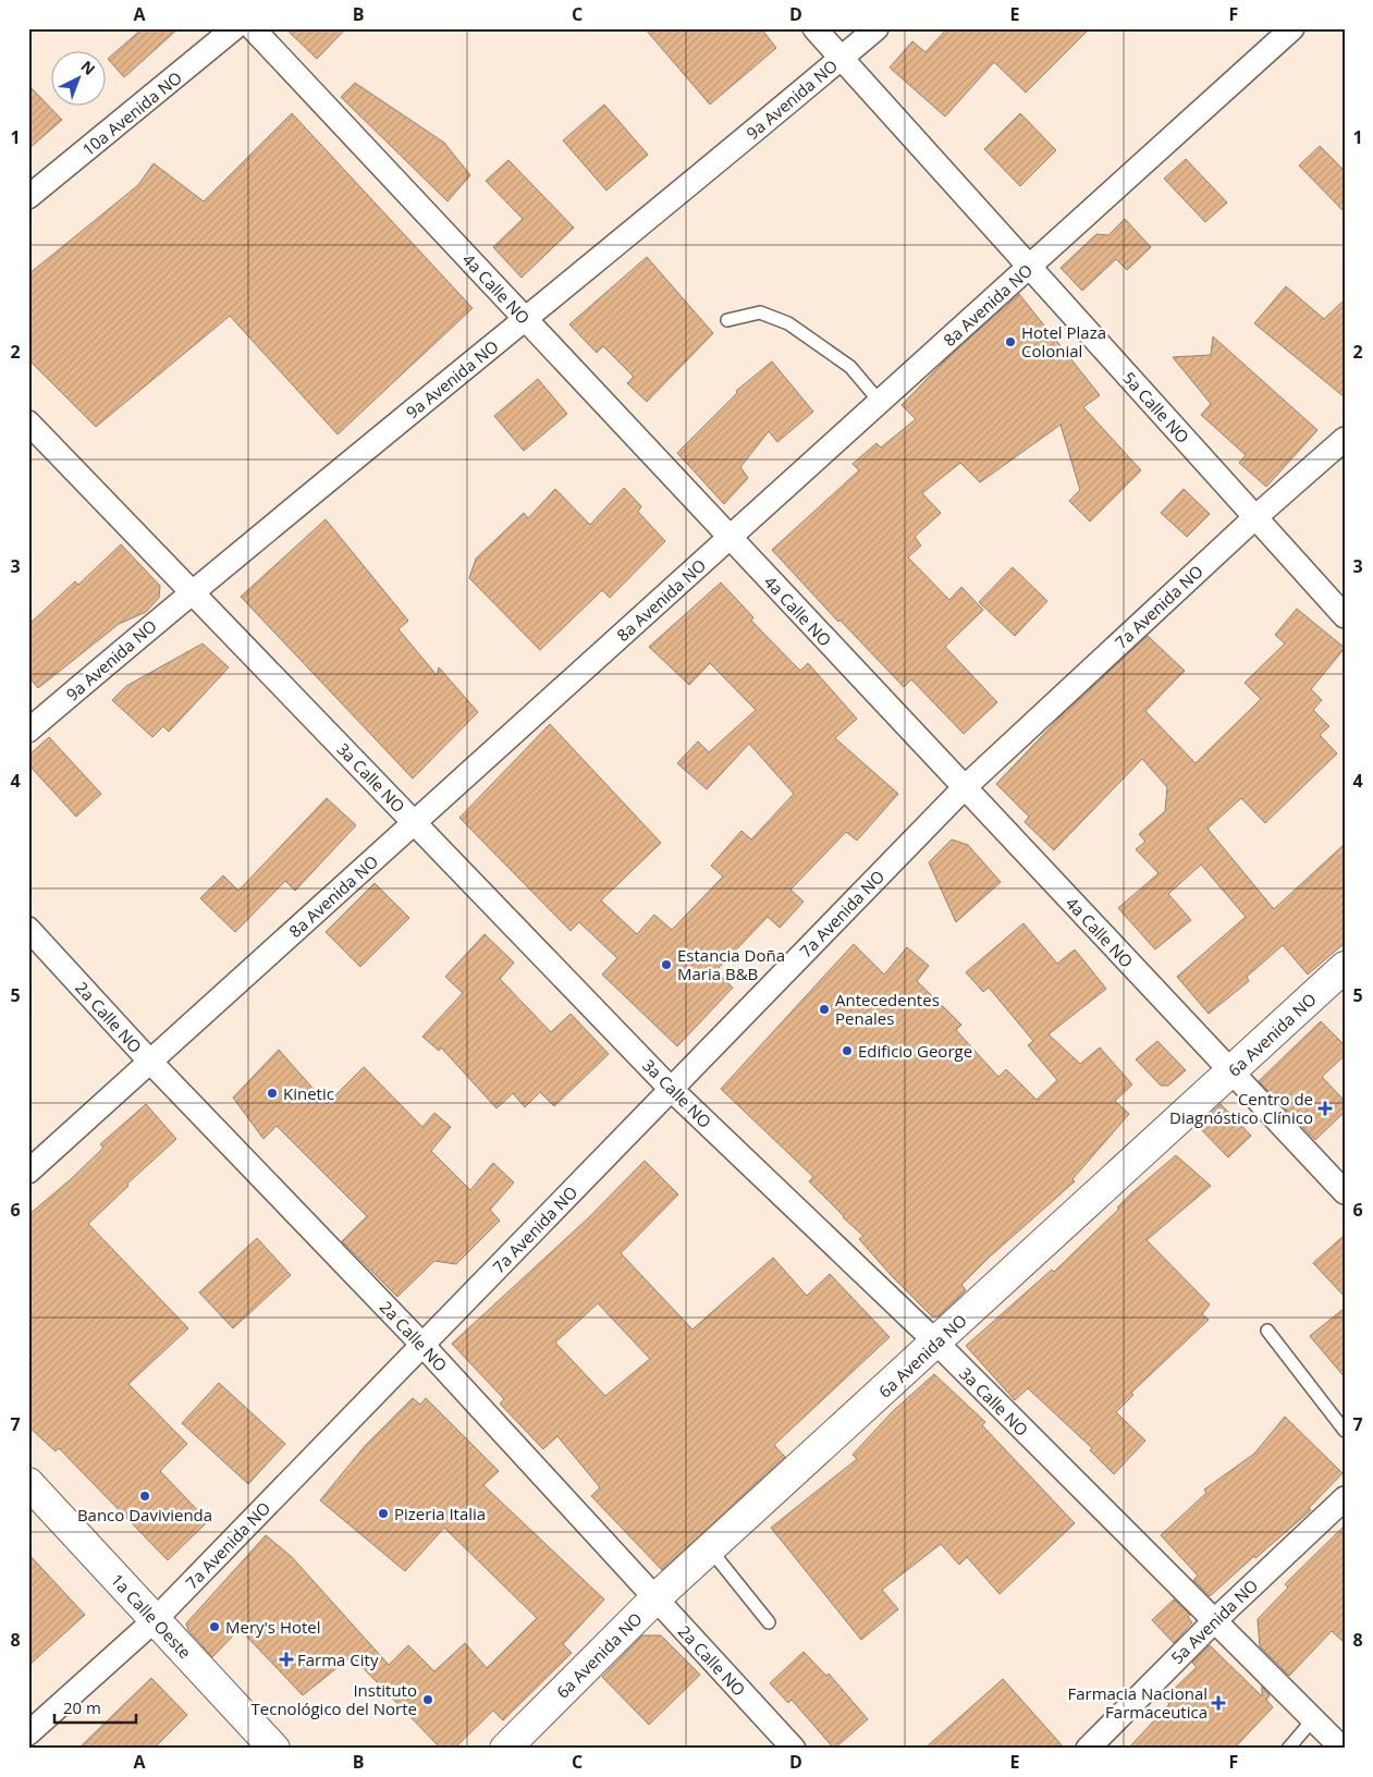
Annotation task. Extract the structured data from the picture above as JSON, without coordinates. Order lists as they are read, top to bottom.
{
  "streets": {
    "street": [
      "9a Avenida NO",
      "10a Avenida NO",
      "4a Calle NO",
      "8a Avenida NO",
      "5a Calle NO",
      "7a Avenida NO",
      "3a Calle NO",
      "2a Calle NO",
      "6a Avenida NO",
      "1a Calle Oeste",
      "5a Avenida NO"
    ]
  },
  "crossings": [
    ["9a Avenida NO", "4a Calle NO"],
    ["9a Avenida NO", "5a Calle NO"],
    ["9a Avenida NO", "3a Calle NO"],
    ["4a Calle NO", "8a Avenida NO"],
    ["4a Calle NO", "7a Avenida NO"],
    ["4a Calle NO", "6a Avenida NO"],
    ["8a Avenida NO", "5a Calle NO"],
    ["8a Avenida NO", "3a Calle NO"],
    ["8a Avenida NO", "2a Calle NO"],
    ["5a Calle NO", "7a Avenida NO"],
    ["7a Avenida NO", "3a Calle NO"],
    ["7a Avenida NO", "2a Calle NO"],
    ["7a Avenida NO", "1a Calle Oeste"],
    ["3a Calle NO", "6a Avenida NO"],
    ["3a Calle NO", "5a Avenida NO"],
    ["2a Calle NO", "6a Avenida NO"]
  ],
  "places": {
    "other": [
      "Hotel Plaza Colonial",
      "Estancia Doña Maria B&B",
      "Antecedentes Penales",
      "Edificio George",
      "Kinetic",
      "Banco Davivienda",
      "Pizeria Italia",
      "Mery's Hotel",
      "Instituto Tecnológico del Norte"
    ],
    "health": ["Centro de Diagnóstico Clínico", "Farma City", "Farmacia Nacional Farmaceutica"]
  },
  "scale_bar": "20 m",
  "north": "top right",
  "grid": {
    "columns": [
      "A",
      "B",
      "C",
      "D",
      "E",
      "F"
    ],
    "rows": [
      "1",
      "2",
      "3",
      "4",
      "5",
      "6",
      "7",
      "8"
    ]
  }
}
